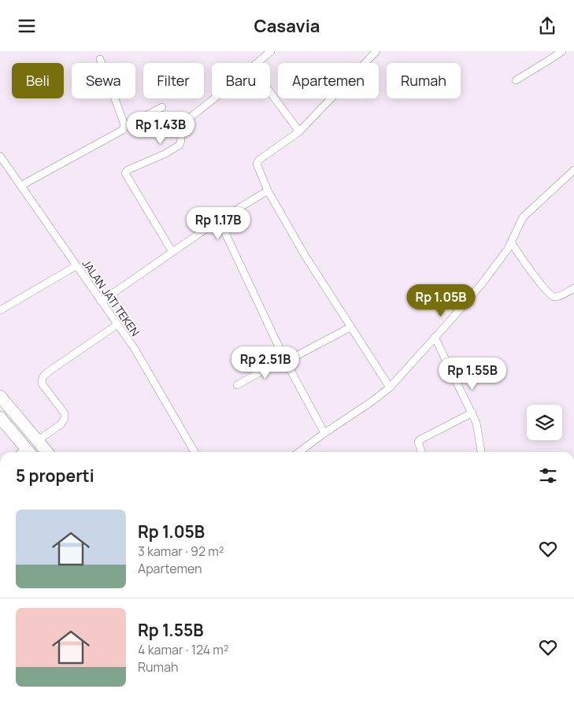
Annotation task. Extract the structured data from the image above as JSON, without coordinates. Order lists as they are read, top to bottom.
{
  "streets": {
    "street": ["JALAN JATI TEKEN"]
  },
  "page": {
    "header": "Casavia",
    "chip": [
      "Beli",
      "Sewa",
      "Filter",
      "Baru",
      "Apartemen",
      "Rumah"
    ],
    "price": [
      "Rp 1.43B",
      "Rp 1.17B",
      "Rp 1.05B",
      "Rp 2.51B",
      "Rp 1.55B"
    ],
    "heading": "5 properti",
    "list": [
      {
        "name": "Rp 1.05B",
        "note": "3 kamar · 92 m² · Apartemen"
      },
      {
        "name": "Rp 1.55B",
        "note": "4 kamar · 124 m² · Rumah"
      }
    ]
  }
}
